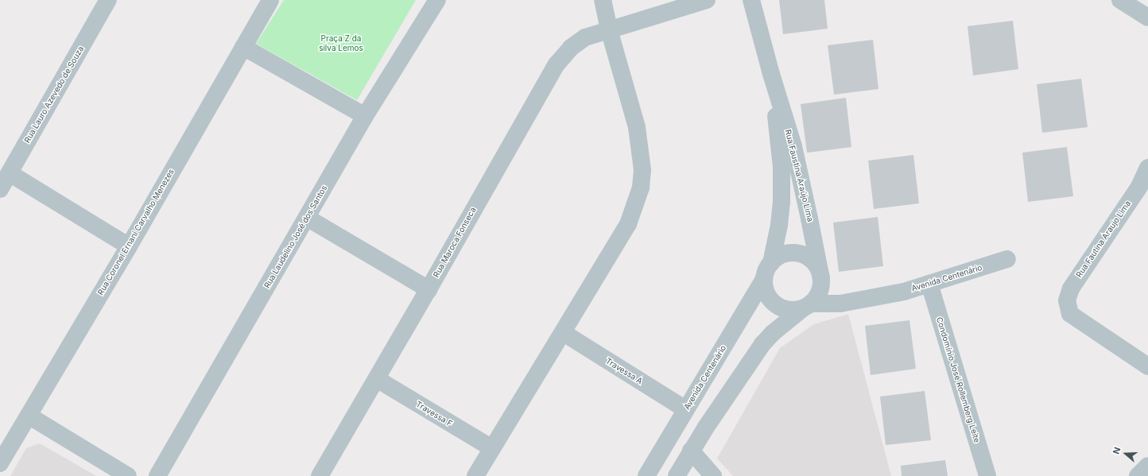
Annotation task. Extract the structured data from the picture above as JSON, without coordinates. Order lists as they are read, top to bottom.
{
  "streets": {
    "street": [
      "Rua Lauro Azevedo de Souza",
      "Rua Faustina Araújo Lima",
      "Rua Coronel Ernani Carvalho Menezes",
      "Rua Laudelino José dos Santos",
      "Rua Fautina Araujo Lima",
      "Rua Maroca Fonseca",
      "Avenida Centenário",
      "Travessa A",
      "Condomínio José Rollemberg Leite",
      "Travessa F"
    ]
  },
  "crossings": [
    ["Rua Faustina Araújo Lima", "Avenida Centenário"],
    ["Rua Maroca Fonseca", "Travessa F"],
    ["Avenida Centenário", "Travessa A"],
    ["Avenida Centenário", "Condomínio José Rollemberg Leite"]
  ],
  "parks": ["Praça Z da silva Lemos"],
  "north": "left"
}
